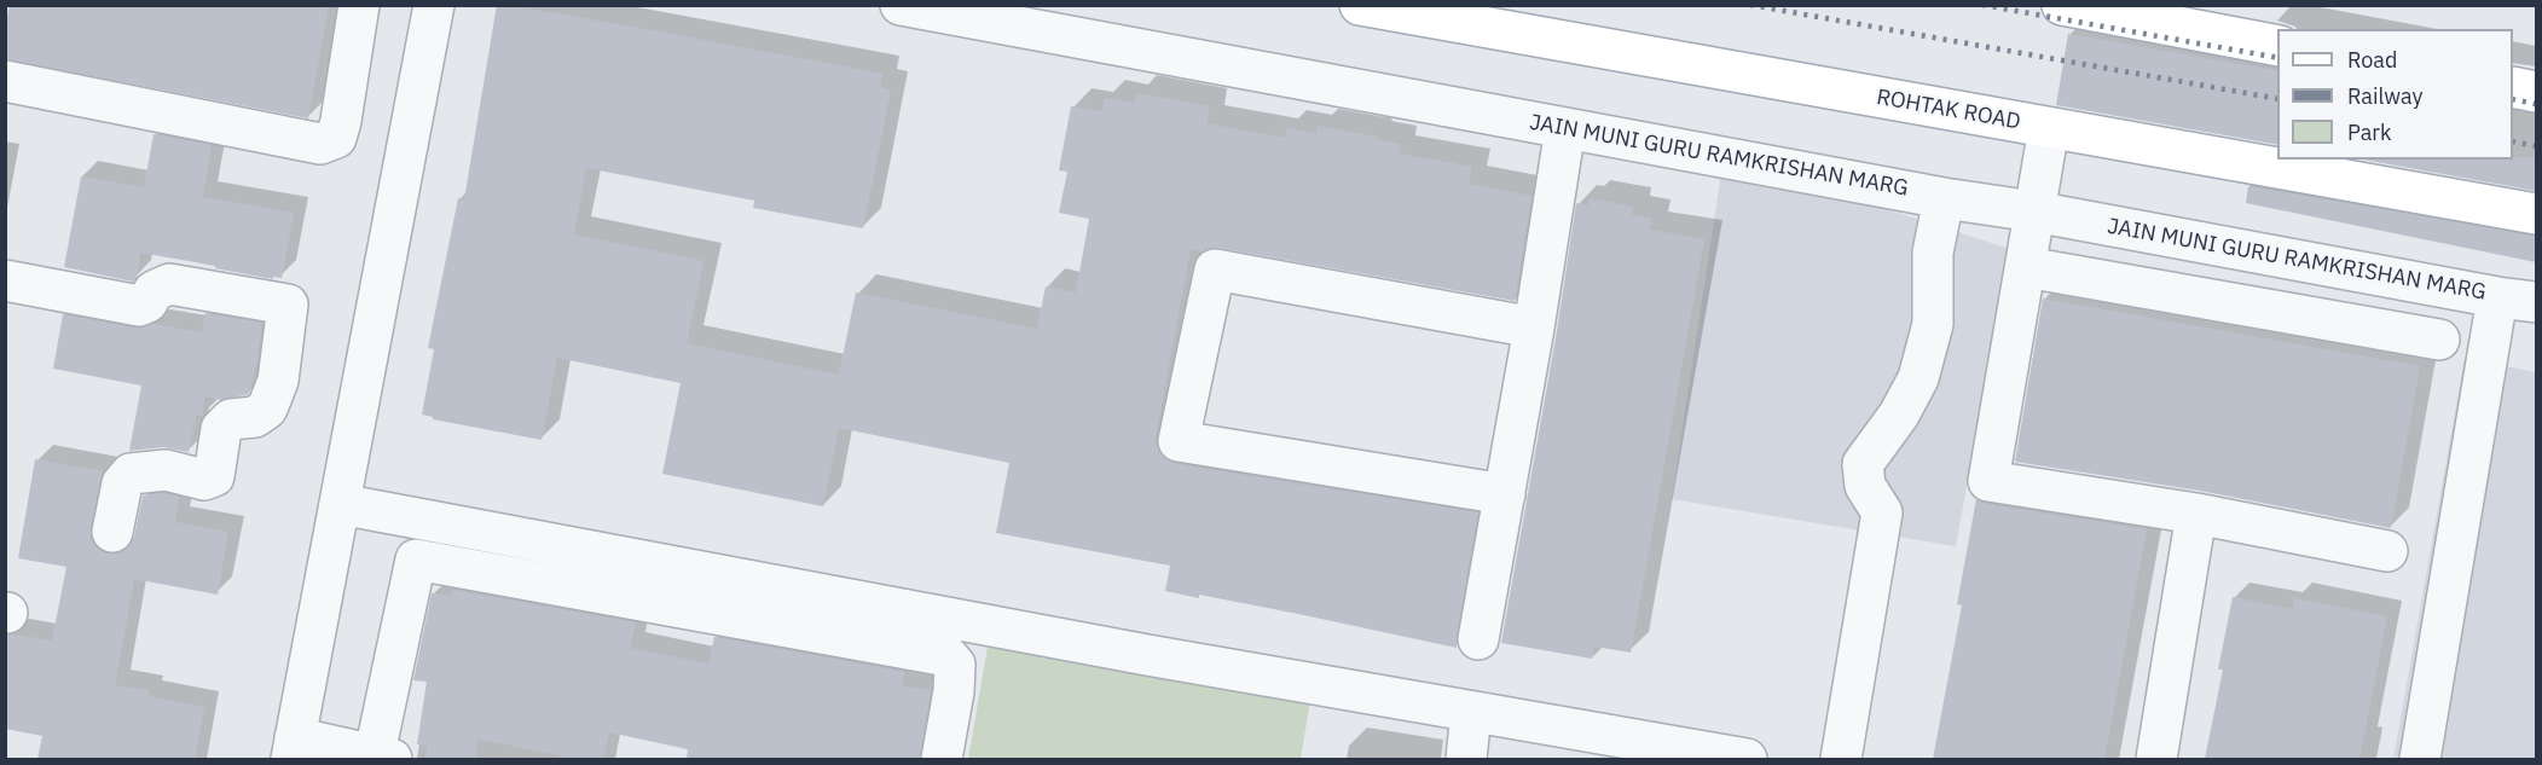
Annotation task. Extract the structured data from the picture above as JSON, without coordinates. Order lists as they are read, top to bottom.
{
  "streets": {
    "main road": ["ROHTAK ROAD"],
    "street": ["JAIN MUNI GURU RAMKRISHAN MARG"]
  },
  "legend": ["Road", "Railway", "Park"]
}
